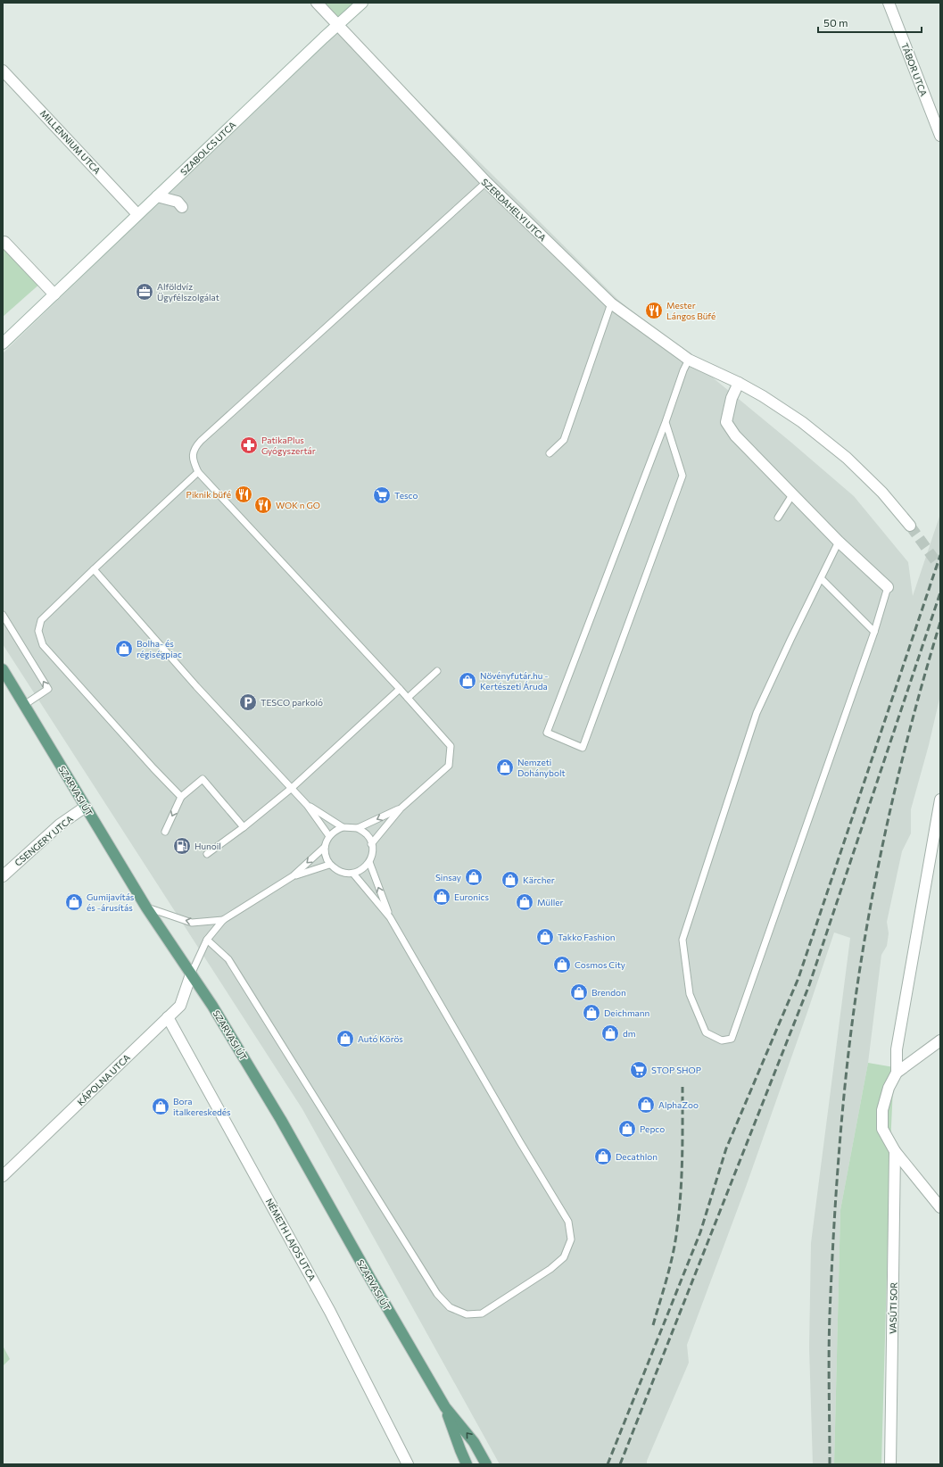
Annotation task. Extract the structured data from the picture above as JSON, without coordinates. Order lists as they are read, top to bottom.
{
  "streets": {
    "main road": ["SZARVASI ÚT"],
    "street": [
      "TÁBOR UTCA",
      "MILLENNIUM UTCA",
      "SZABOLCS UTCA",
      "SZERDAHELYI UTCA",
      "CSENGERY UTCA",
      "KÁPOLNA UTCA",
      "NÉMETH LAJOS UTCA",
      "VASÚTI SOR"
    ]
  },
  "crossings": [
    ["MILLENNIUM UTCA", "SZABOLCS UTCA"],
    ["SZABOLCS UTCA", "SZERDAHELYI UTCA"],
    ["SZARVASI ÚT", "CSENGERY UTCA"],
    ["SZARVASI ÚT", "KÁPOLNA UTCA"],
    ["KÁPOLNA UTCA", "NÉMETH LAJOS UTCA"]
  ],
  "places": {
    "office": ["Alföldvíz Ügyfélszolgálat"],
    "restaurant": ["Mester Lángos Büfé", "Piknik büfé", "WOK n GO"],
    "pharmacy": ["PatikaPlus Gyógyszertár"],
    "supermarket": ["Tesco", "STOP SHOP"],
    "shop": [
      "Bolha- és régiségpiac",
      "Növényfutár.hu - Kertészeti Áruda",
      "Nemzeti Dohánybolt",
      "Sinsay",
      "Kärcher",
      "Euronics",
      "Gumijavítás és -árusítás",
      "Müller",
      "Takko Fashion",
      "Cosmos City",
      "Brendon",
      "Deichmann",
      "dm",
      "Autó Körös",
      "AlphaZoo",
      "Bora italkereskedés",
      "Pepco",
      "Decathlon"
    ],
    "parking": ["TESCO parkoló"],
    "fuel station": ["Hunoil"]
  },
  "scale_bar": "50 m"
}
